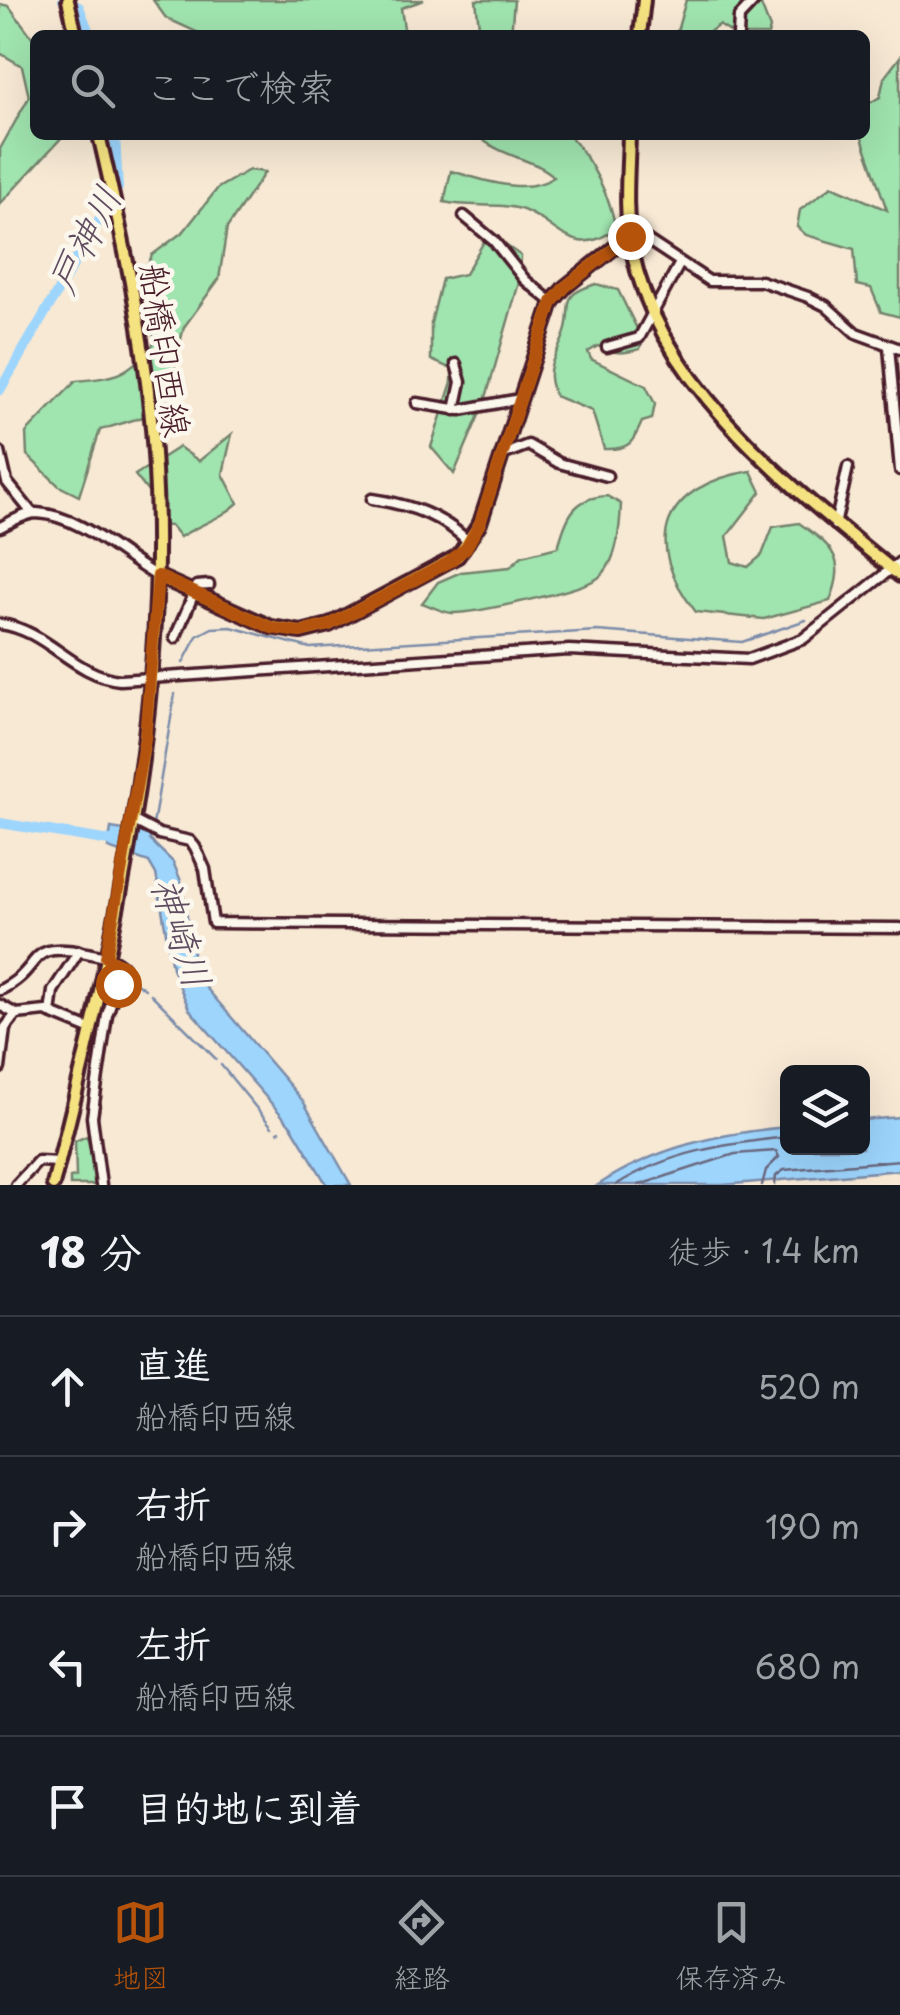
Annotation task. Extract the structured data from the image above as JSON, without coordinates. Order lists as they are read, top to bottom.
{
  "streets": {
    "main road": ["船橋印西線"]
  },
  "water": ["戸神川", "神崎川"],
  "page": {
    "search": "ここで検索",
    "heading": ["18 分", "徒歩 · 1.4 km"],
    "list": [
      ["直進", "船橋印西線", "520 m"],
      ["右折", "船橋印西線", "190 m"],
      ["左折", "船橋印西線", "680 m"],
      "目的地に到着"
    ],
    "nav": ["地図", "経路", "保存済み"]
  }
}
